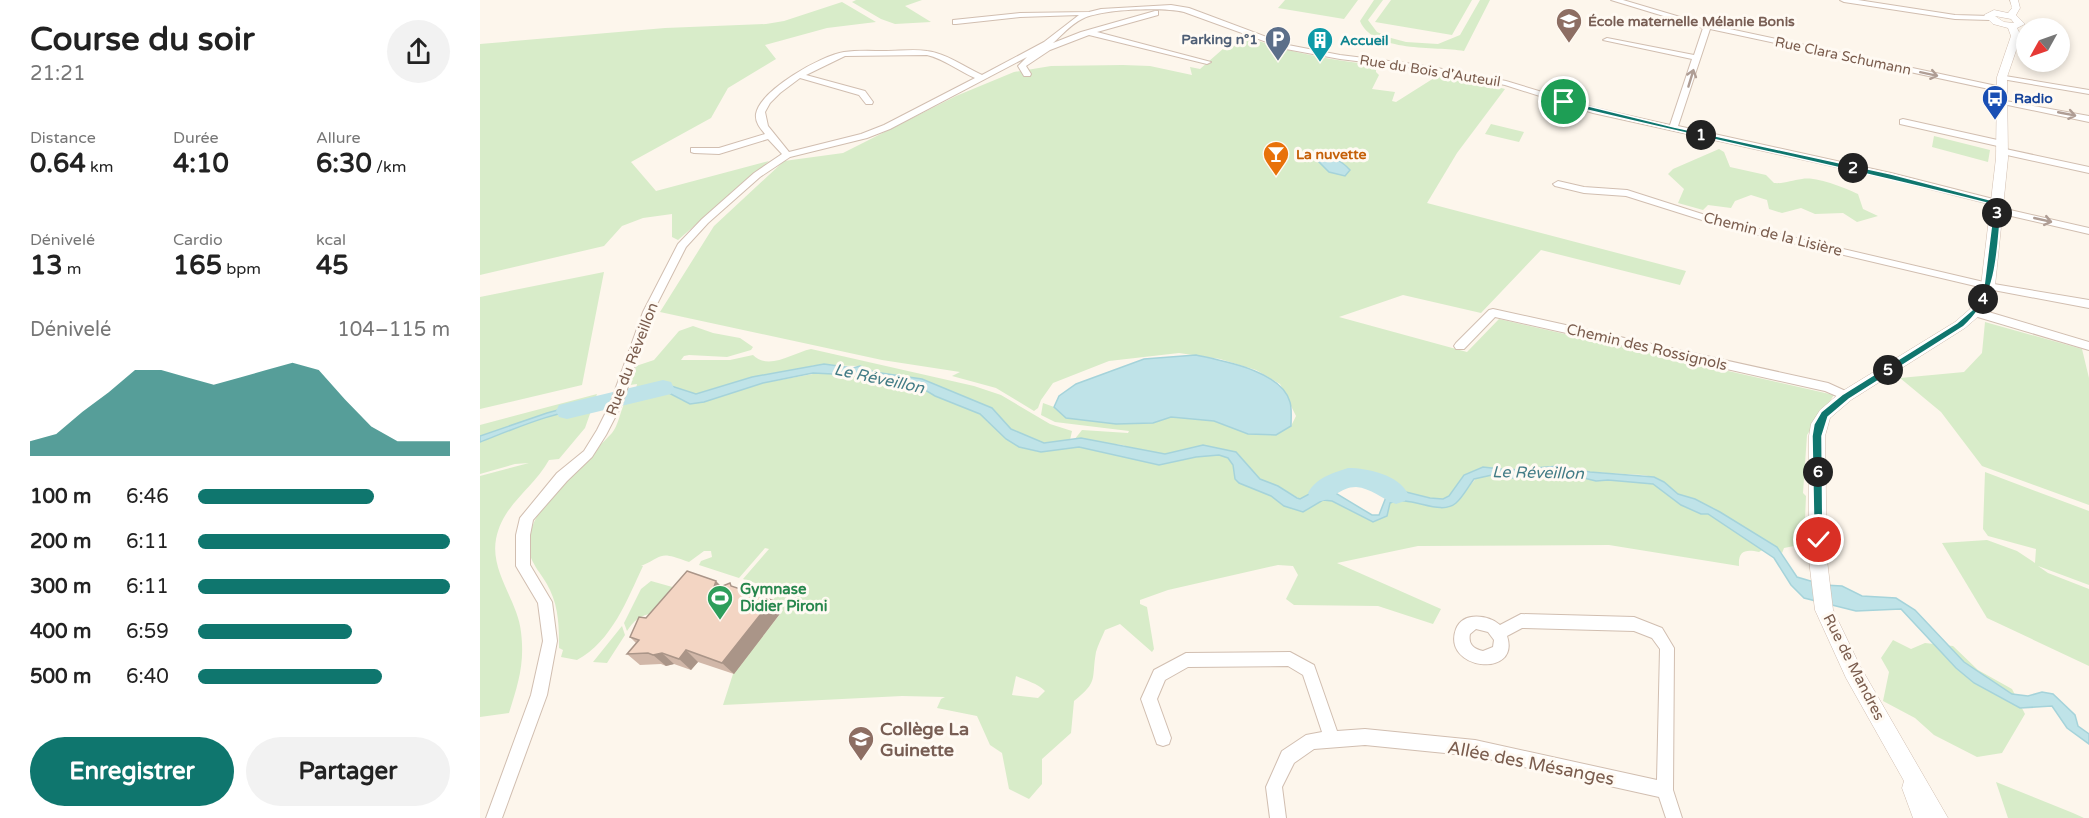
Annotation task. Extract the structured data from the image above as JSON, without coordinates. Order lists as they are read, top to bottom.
{
  "streets": {
    "street": [
      "Rue Clara Schumann",
      "Rue du Bois d'Auteuil",
      "Chemin de la Lisière",
      "Chemin des Rossignols",
      "Rue du Réveillon",
      "Rue de Mandres",
      "Allée des Mésanges"
    ]
  },
  "crossings": [
    ["Rue Clara Schumann", "Rue de Mandres"],
    ["Rue du Bois d'Auteuil", "Rue du Réveillon"],
    ["Rue du Bois d'Auteuil", "Rue de Mandres"],
    ["Chemin de la Lisière", "Rue de Mandres"],
    ["Chemin des Rossignols", "Rue de Mandres"]
  ],
  "water": ["Le Réveillon"],
  "places": {
    "school or university": ["École maternelle Mélanie Bonis", "Collège La Guinette"],
    "parking": ["Parking n°1"],
    "building": ["Accueil"],
    "bus stop": ["Radio"],
    "bar": ["La nuvette"],
    "sports": ["Gymnase Didier Pironi"]
  },
  "north": "bottom left",
  "page": {
    "heading": ["Course du soir", "21:21"],
    "stats": [
      ["Distance", "0.64 km"],
      ["Durée", "4:10"],
      ["Allure", "6:30 /km"],
      ["Dénivelé", "13 m"],
      ["Cardio", "165 bpm"],
      ["kcal", "45"]
    ],
    "pins": [
      "1",
      "2",
      "3",
      "4",
      "5",
      "6"
    ],
    "chart": ["Dénivelé", "104–115 m"],
    "list": [
      {
        "name": "100 m",
        "note": "6:46"
      },
      {
        "name": "200 m",
        "note": "6:11"
      },
      {
        "name": "300 m",
        "note": "6:11"
      },
      {
        "name": "400 m",
        "note": "6:59"
      },
      {
        "name": "500 m",
        "note": "6:40"
      }
    ],
    "buttons": ["Enregistrer", "Partager"]
  }
}
